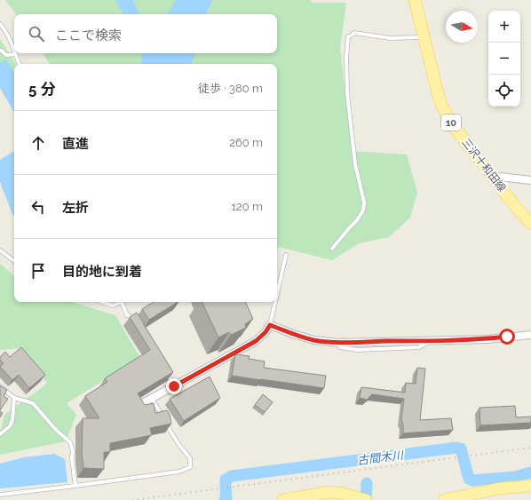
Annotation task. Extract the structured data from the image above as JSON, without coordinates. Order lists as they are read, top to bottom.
{
  "streets": {
    "main road": ["10", "三沢十和田線"]
  },
  "water": ["古間木川"],
  "north": "right",
  "page": {
    "map_buttons": ["+", "−"],
    "search": "ここで検索",
    "heading": ["5 分", "徒歩 · 380 m"],
    "list": [
      ["直進", "260 m"],
      ["左折", "120 m"],
      "目的地に到着"
    ]
  }
}
